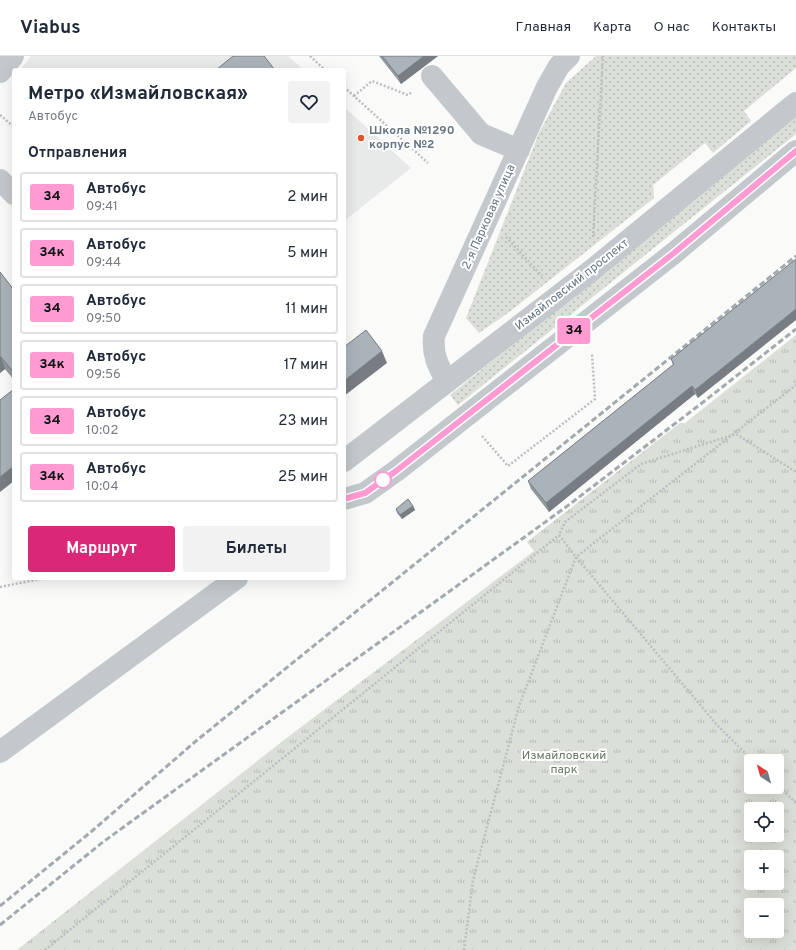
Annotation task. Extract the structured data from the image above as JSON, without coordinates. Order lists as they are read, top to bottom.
{
  "streets": {
    "street": ["2-я Парковая улица", "Измайловский проспект"]
  },
  "crossings": [
    ["2-я Парковая улица", "Измайловский проспект"]
  ],
  "parks": ["Измайловский парк"],
  "places": ["Школа №1290 корпус №2"],
  "lines": ["bus line 34"],
  "north": "top left",
  "page": {
    "header": "Viabus",
    "nav": [
      "Главная",
      "Карта",
      "О нас",
      "Контакты"
    ],
    "on_map": "34",
    "heading": [
      ["Метро «Измайловская»", "Автобус"],
      "Отправления"
    ],
    "list": [
      {
        "mark": "34",
        "name": "Автобус",
        "note": "09:41",
        "value": "2 мин"
      },
      {
        "mark": "34к",
        "name": "Автобус",
        "note": "09:44",
        "value": "5 мин"
      },
      {
        "mark": "34",
        "name": "Автобус",
        "note": "09:50",
        "value": "11 мин"
      },
      {
        "mark": "34к",
        "name": "Автобус",
        "note": "09:56",
        "value": "17 мин"
      },
      {
        "mark": "34",
        "name": "Автобус",
        "note": "10:02",
        "value": "23 мин"
      },
      {
        "mark": "34к",
        "name": "Автобус",
        "note": "10:04",
        "value": "25 мин"
      }
    ],
    "buttons": ["Маршрут", "Билеты"],
    "map_buttons": ["+", "−"]
  }
}
